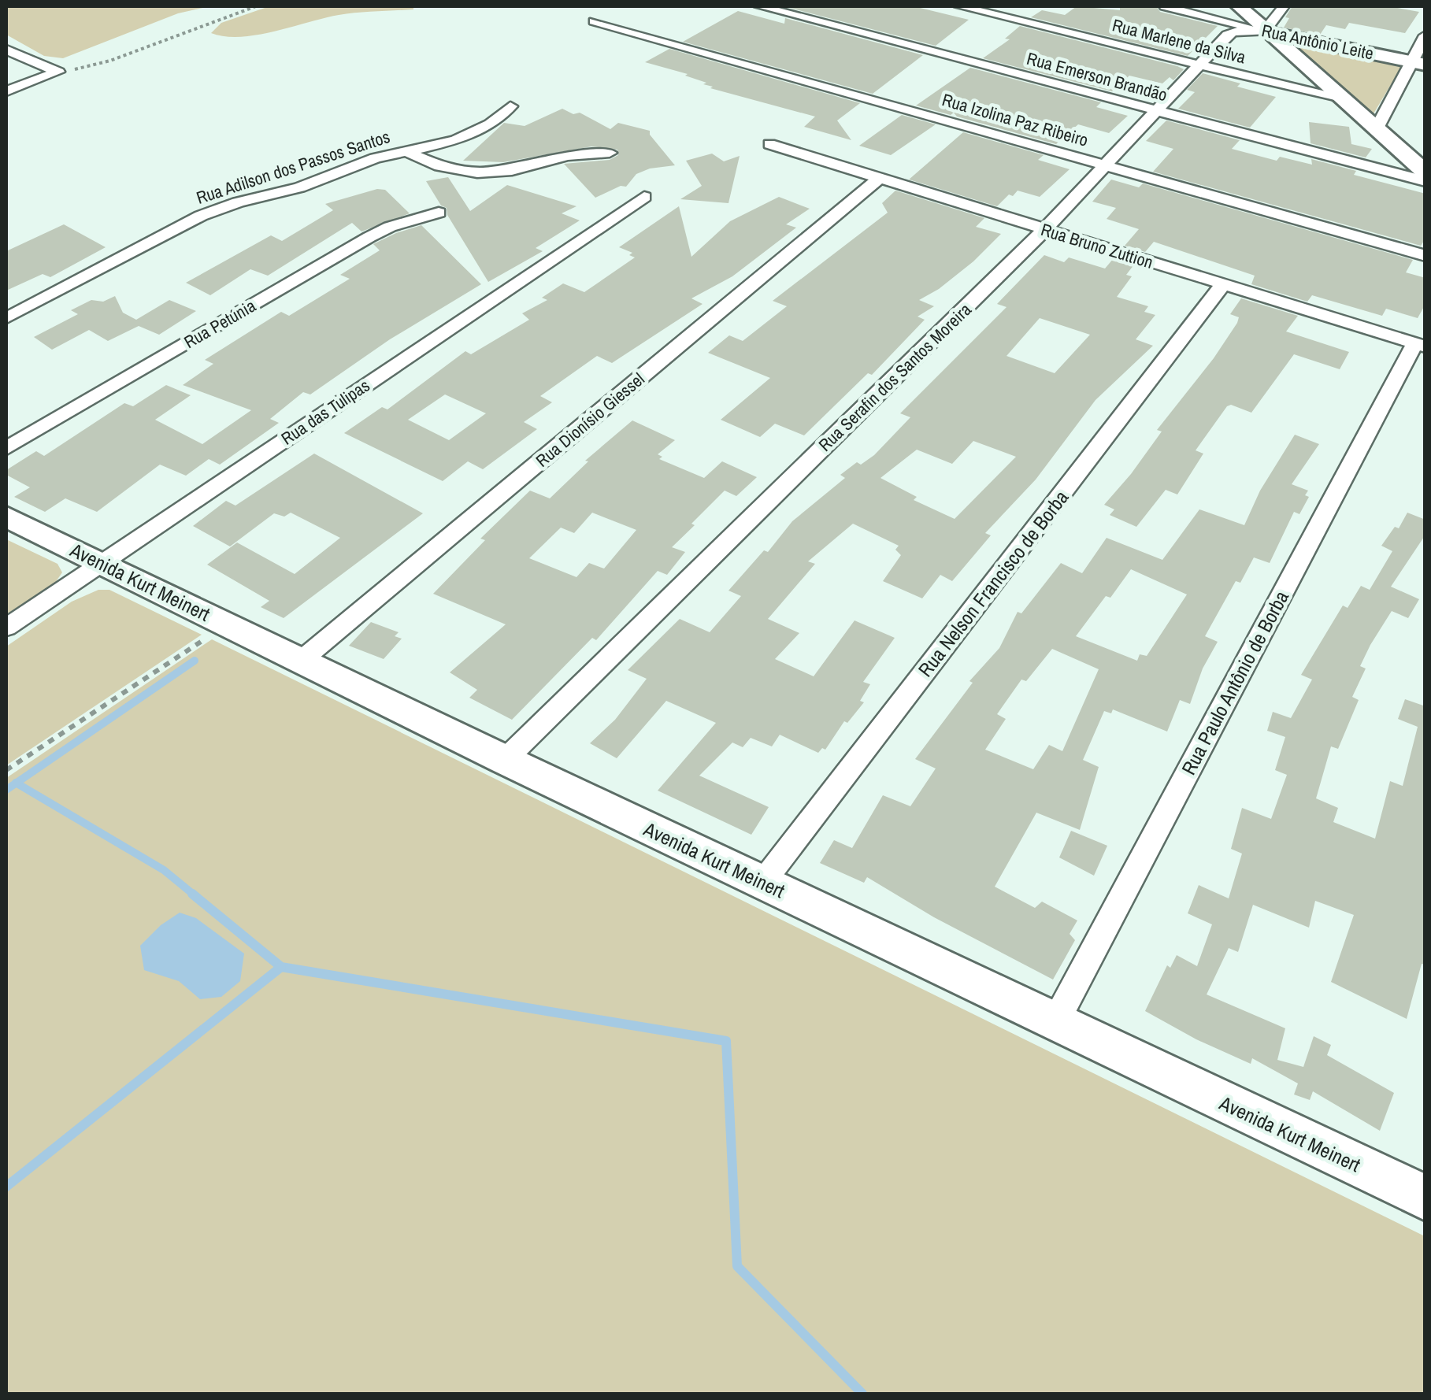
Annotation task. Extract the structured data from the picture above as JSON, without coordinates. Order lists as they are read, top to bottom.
{
  "streets": {
    "main road": ["Rua Antônio Leite", "Avenida Kurt Meinert"],
    "street": [
      "Rua Marlene da Silva",
      "Rua Emerson Brandão",
      "Rua Izolina Paz Ribeiro",
      "Rua Adilson dos Passos Santos",
      "Rua Bruno Zuttion",
      "Rua Petúnia",
      "Rua Serafin dos Santos Moreira",
      "Rua das Tulipas",
      "Rua Dionísio Giessel",
      "Rua Nelson Francisco de Borba",
      "Rua Paulo Antônio de Borba"
    ]
  },
  "crossings": [
    ["Rua Marlene da Silva", "Rua Serafin dos Santos Moreira"],
    ["Rua Antônio Leite", "Rua Serafin dos Santos Moreira"],
    ["Rua Emerson Brandão", "Rua Serafin dos Santos Moreira"],
    ["Rua Izolina Paz Ribeiro", "Rua Serafin dos Santos Moreira"],
    ["Rua Bruno Zuttion", "Rua Serafin dos Santos Moreira"],
    ["Rua Bruno Zuttion", "Rua Dionísio Giessel"],
    ["Rua Bruno Zuttion", "Rua Nelson Francisco de Borba"],
    ["Rua Bruno Zuttion", "Rua Paulo Antônio de Borba"],
    ["Rua Serafin dos Santos Moreira", "Avenida Kurt Meinert"],
    ["Rua das Tulipas", "Avenida Kurt Meinert"],
    ["Rua Dionísio Giessel", "Avenida Kurt Meinert"],
    ["Avenida Kurt Meinert", "Rua Nelson Francisco de Borba"],
    ["Avenida Kurt Meinert", "Rua Paulo Antônio de Borba"]
  ]
}
